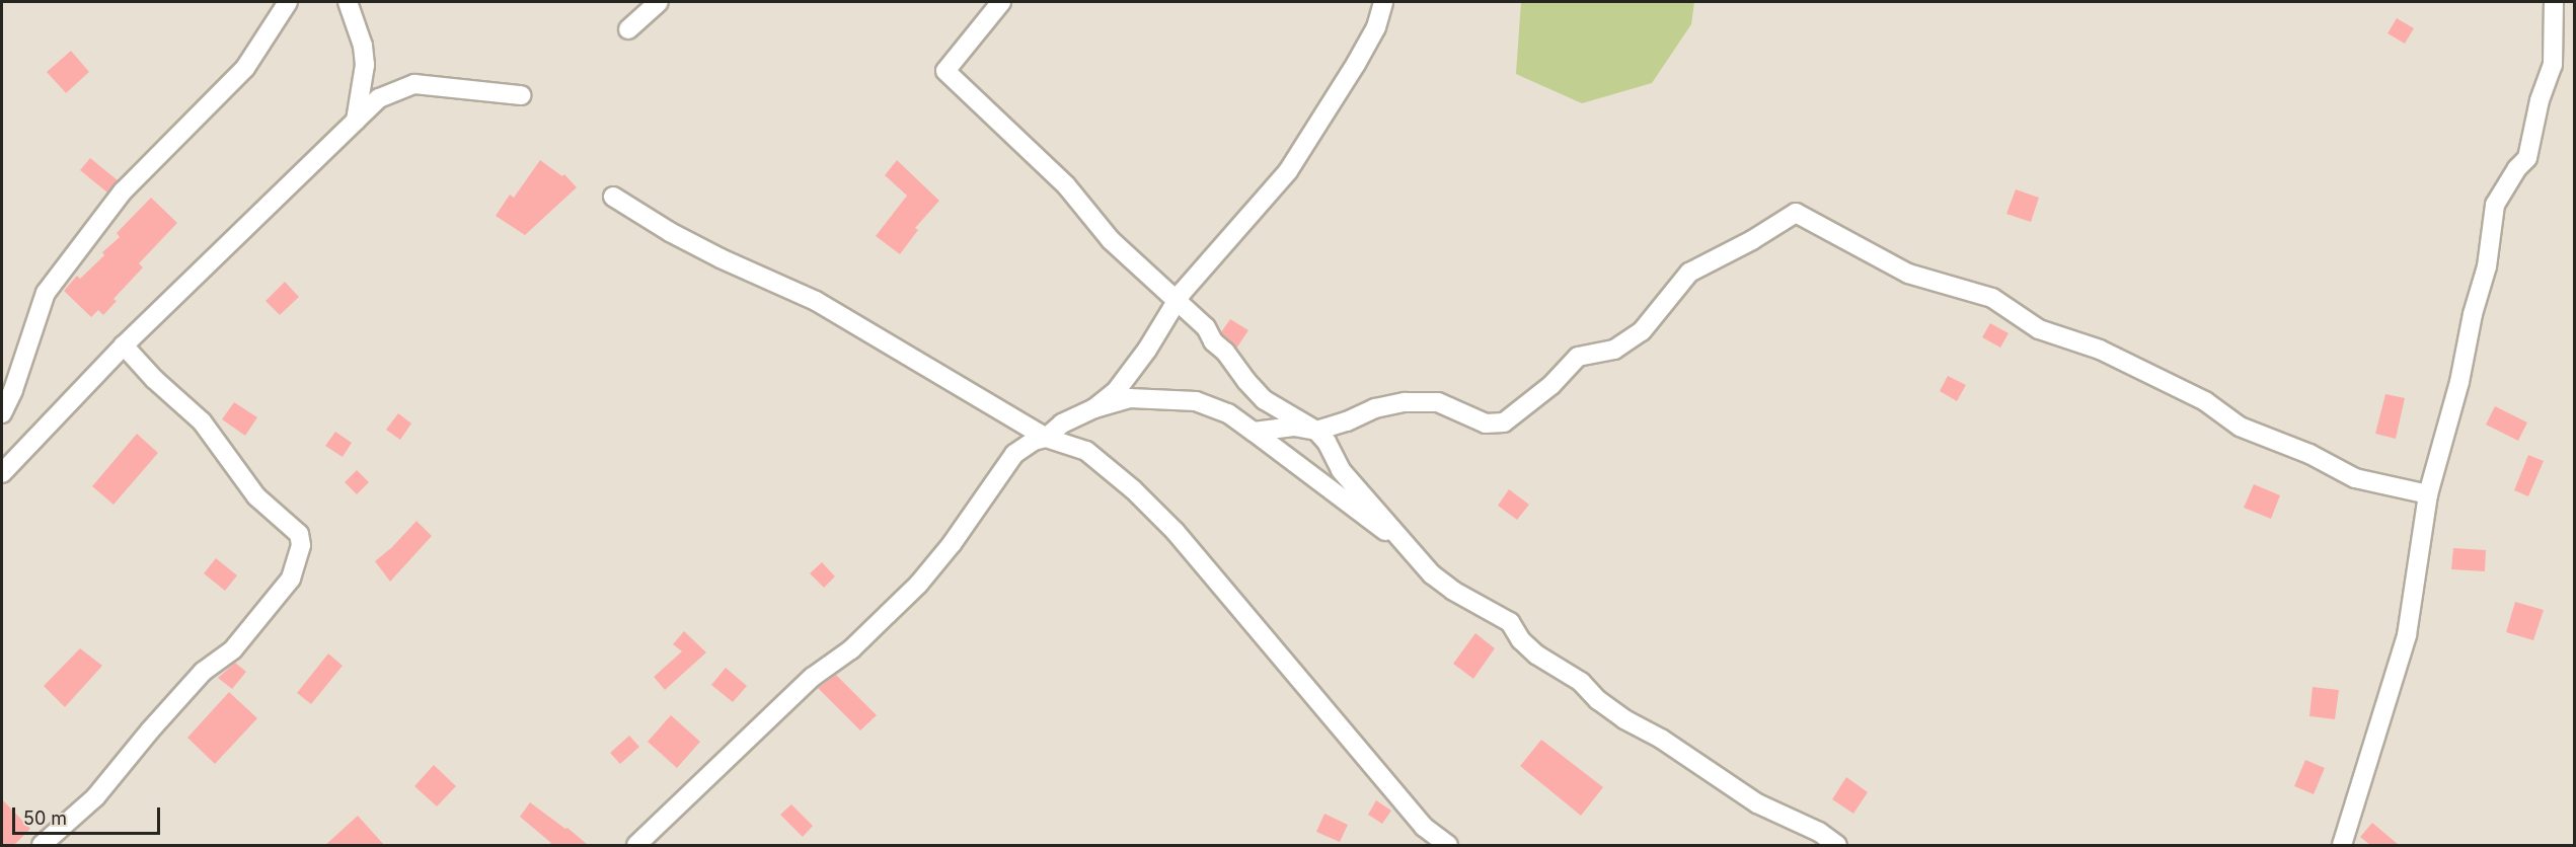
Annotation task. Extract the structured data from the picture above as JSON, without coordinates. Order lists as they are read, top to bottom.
{
  "scale_bar": "50 m"
}
